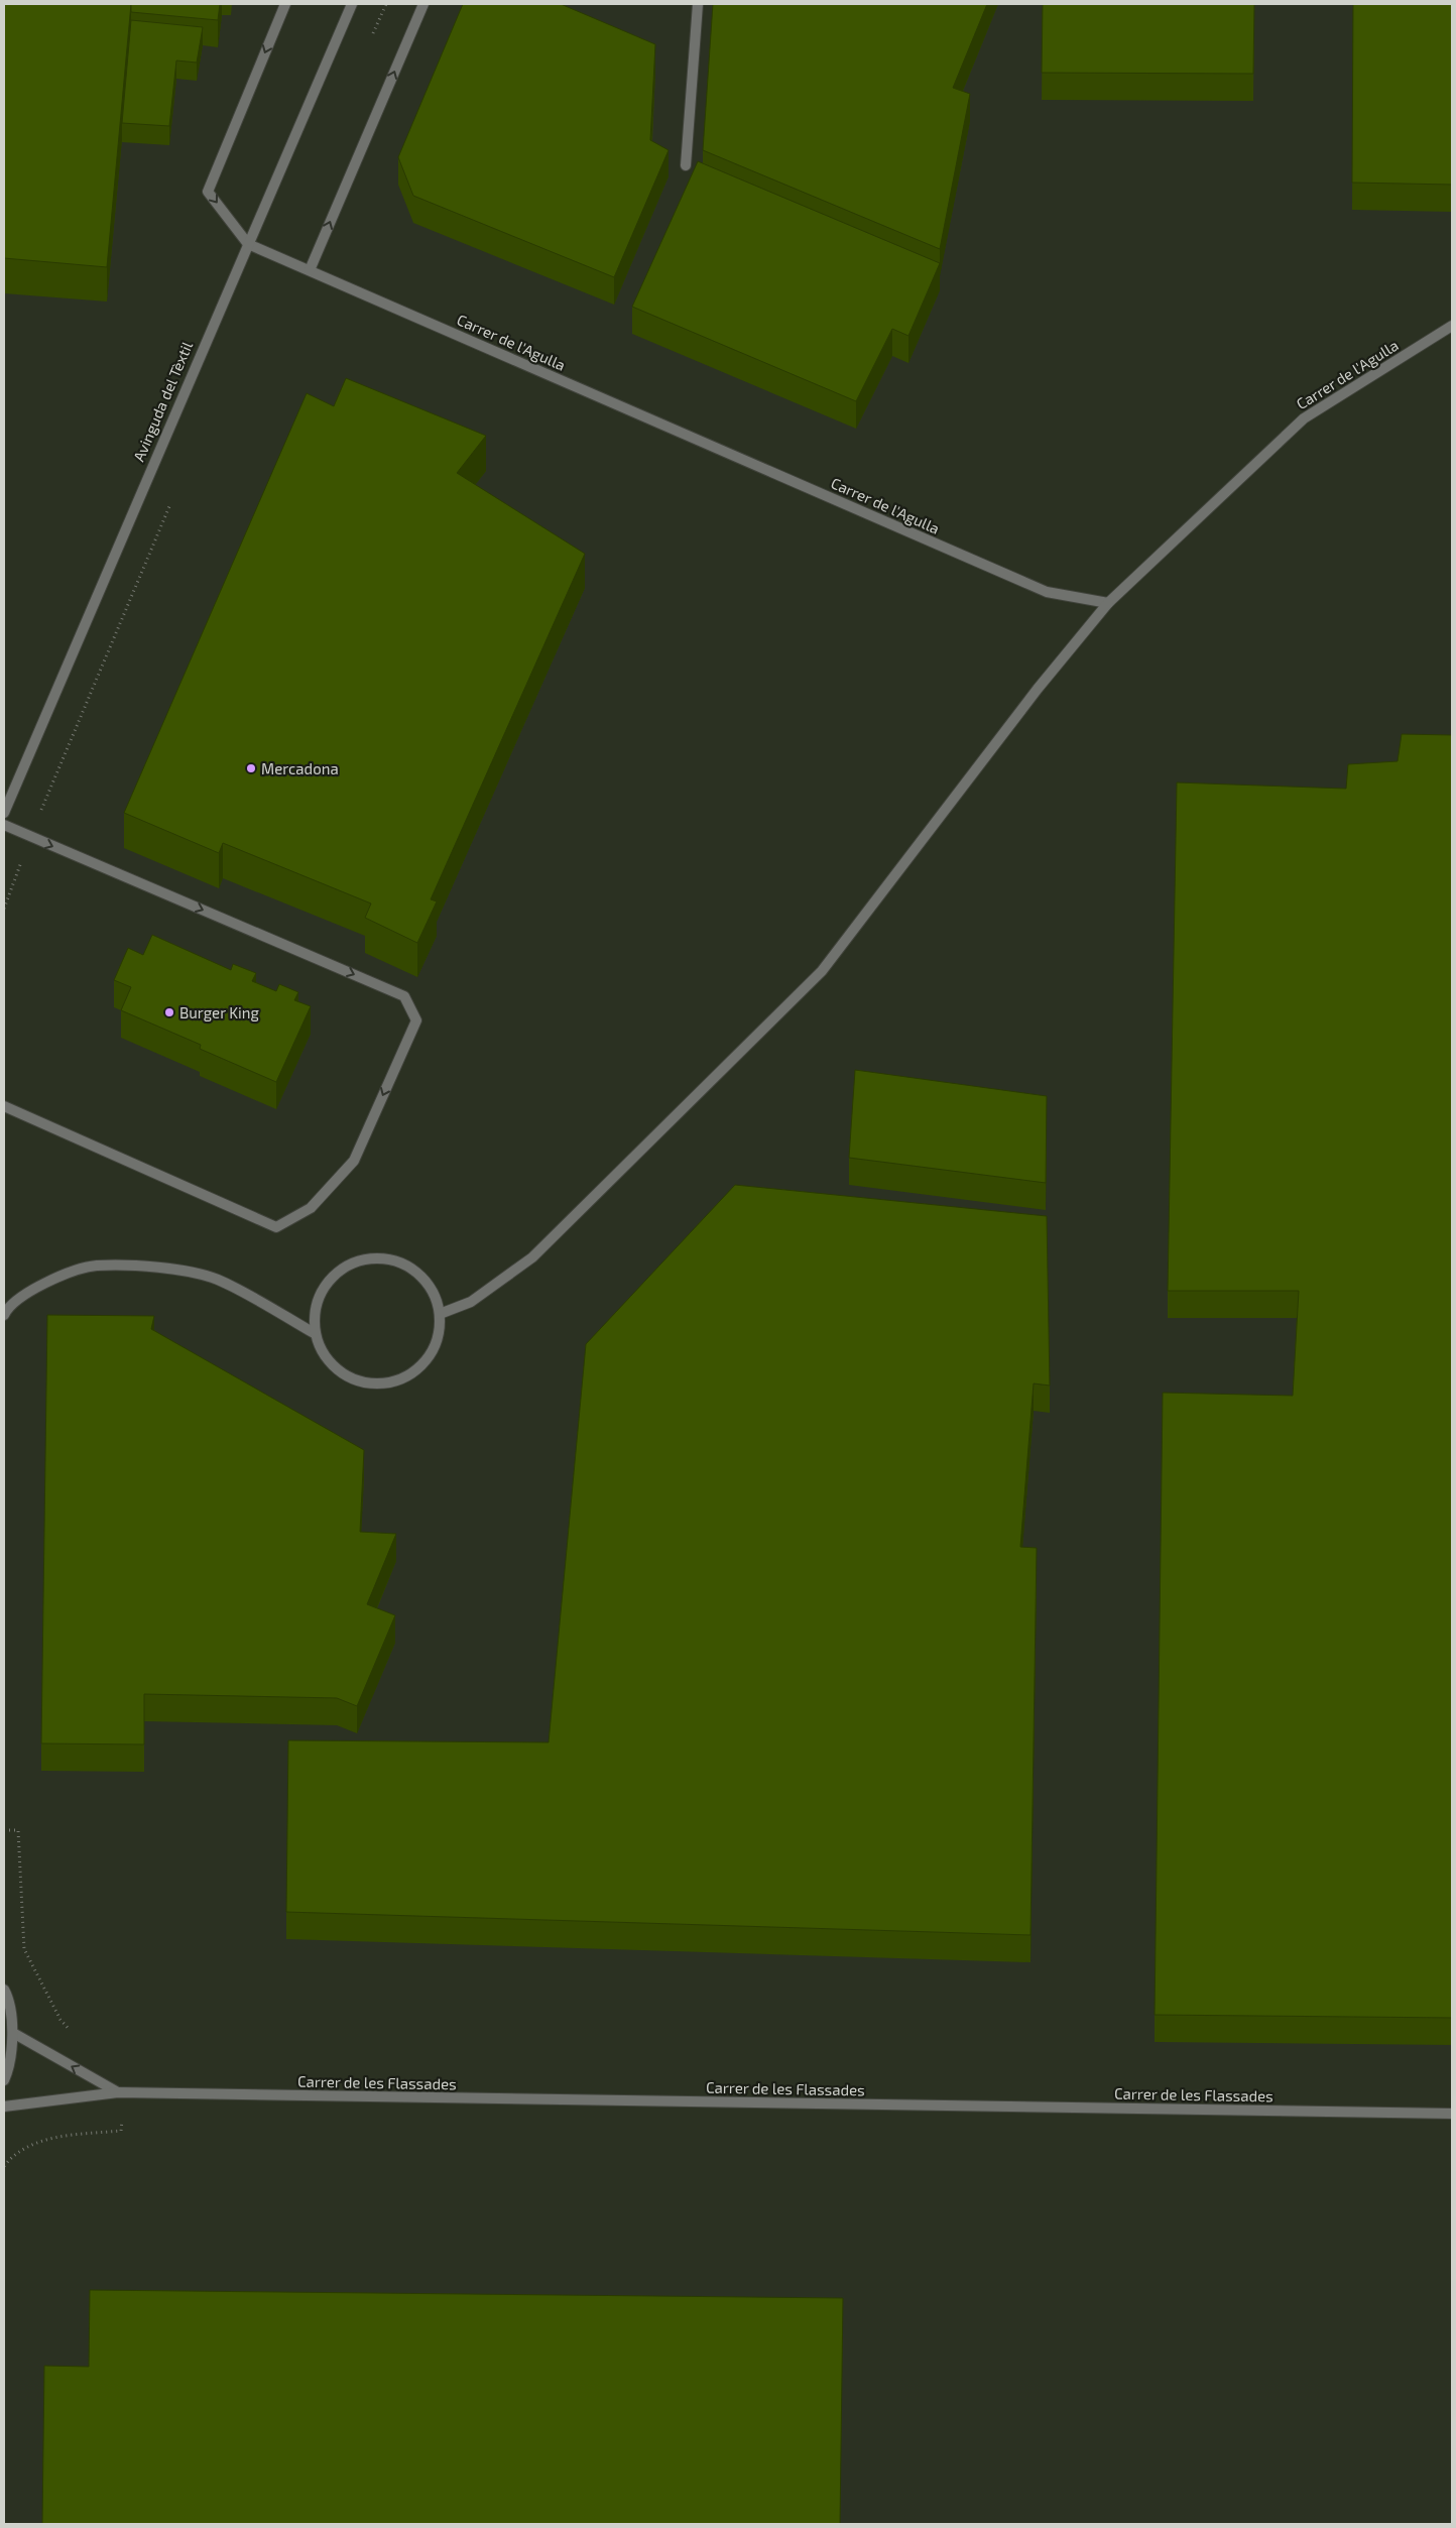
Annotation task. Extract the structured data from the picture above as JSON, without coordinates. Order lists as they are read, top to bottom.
{
  "streets": {
    "street": ["Carrer de l'Agulla", "Avinguda del Tèxtil", "Carrer de les Flassades"]
  },
  "crossings": [
    ["Carrer de l'Agulla", "Avinguda del Tèxtil"]
  ],
  "places": ["Mercadona", "Burger King"]
}
